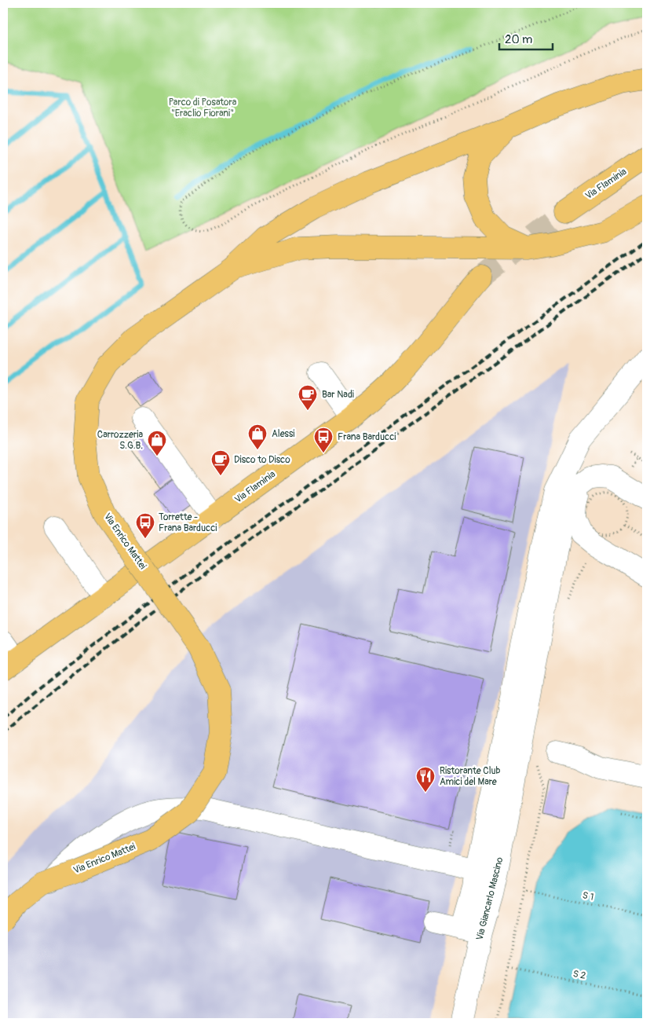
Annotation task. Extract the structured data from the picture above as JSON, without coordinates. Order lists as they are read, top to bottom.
{
  "streets": {
    "main road": ["Via Flaminia", "Via Enrico Mattei"],
    "street": ["Via Giancarlo Mascino"],
    "path": ["S 1", "S 2"]
  },
  "parks": ["Parco di Posatora \"Eraclio Fiorani\""],
  "places": {
    "cafe": ["Bar Nadi", "Disco to Disco"],
    "shop": ["Alessi", "Carrozzeria S.G.B."],
    "bus stop": ["Frana Barducci", "Torrette - Frana Barducci"],
    "restaurant": ["Ristorante Club Amici del Mare"]
  },
  "scale_bar": "20 m"
}
